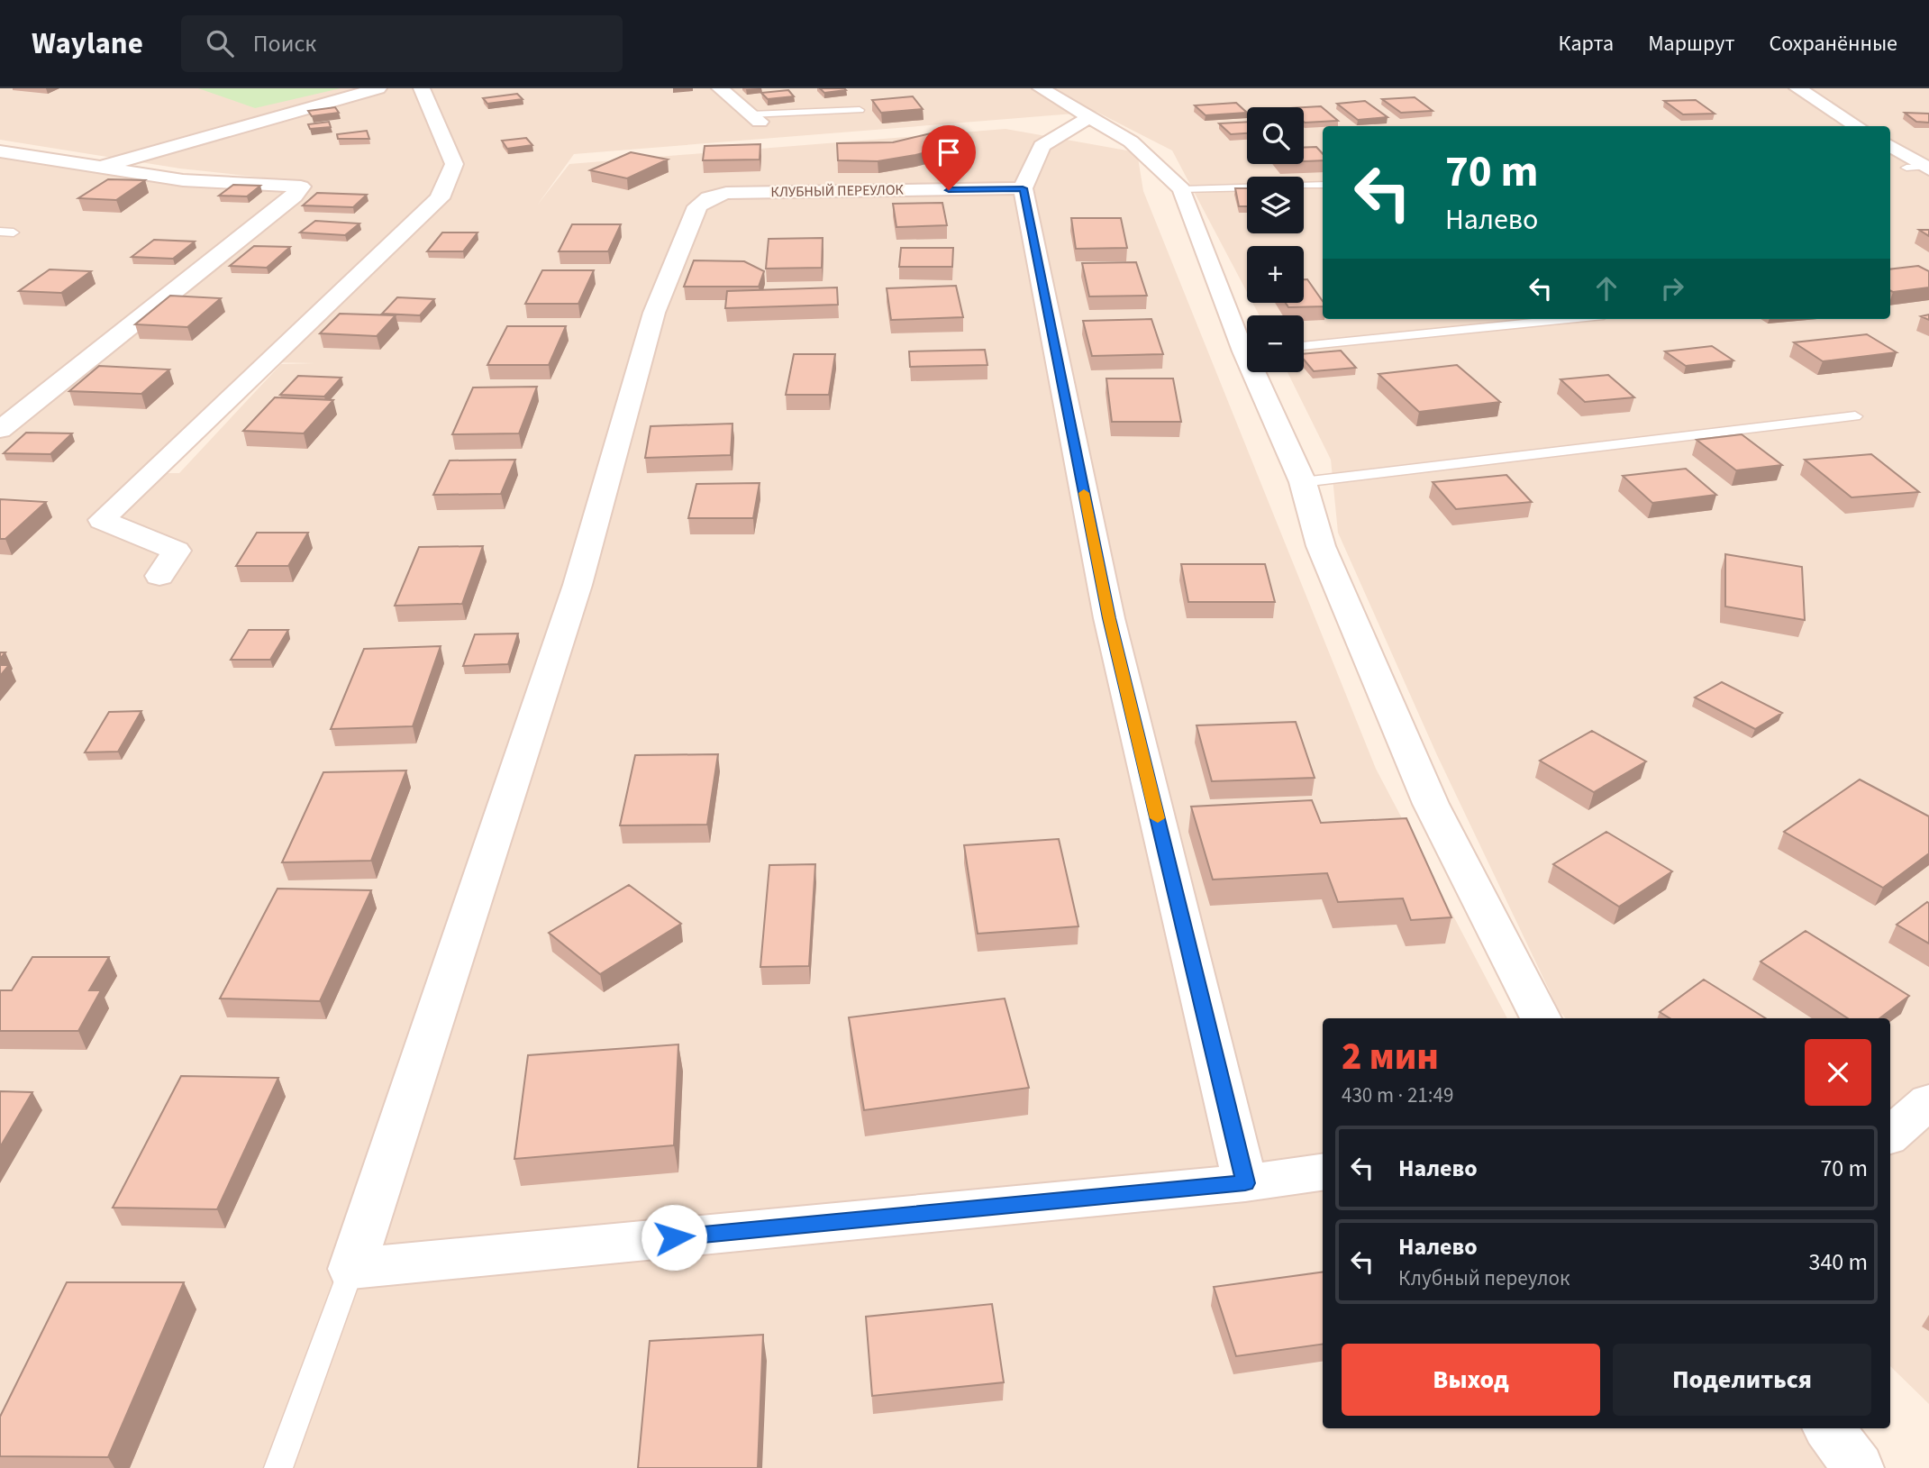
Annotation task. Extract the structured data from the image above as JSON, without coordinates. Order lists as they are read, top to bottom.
{
  "streets": {
    "street": ["КЛУБНЫЙ ПЕРЕУЛОК"]
  },
  "page": {
    "header": "Waylane",
    "search": "Поиск",
    "nav": ["Карта", "Маршрут", "Сохранённые"],
    "map_buttons": ["+", "−"],
    "turn": ["70 m", "Налево"],
    "heading": ["2 мин", "430 m · 21:49"],
    "list": [
      {
        "name": "Налево",
        "value": "70 m"
      },
      {
        "name": "Налево",
        "note": "Клубный переулок",
        "value": "340 m"
      }
    ],
    "buttons": ["Выход", "Поделиться"]
  }
}
